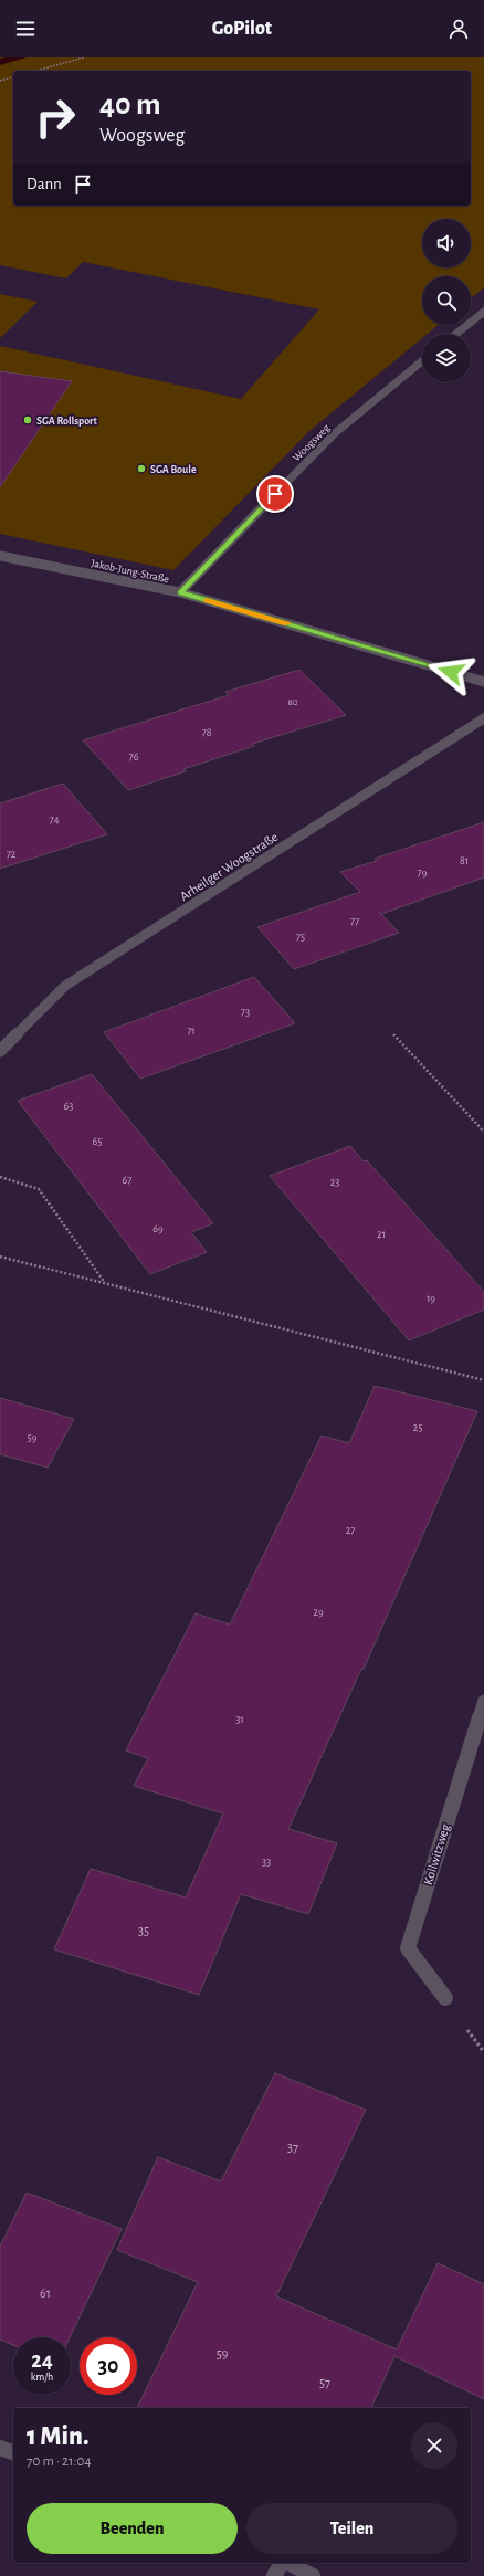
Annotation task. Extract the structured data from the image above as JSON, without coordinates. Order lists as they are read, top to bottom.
{
  "streets": {
    "street": [
      "Woogsweg",
      "Jakob-Jung-Straße",
      "Arheilger Woogstraße",
      "Kollwitzweg"
    ]
  },
  "crossings": [
    ["Woogsweg", "Jakob-Jung-Straße"]
  ],
  "places": ["SGA Rollsport", "SGA Boule"],
  "house_numbers": [
    "80",
    "78",
    "76",
    "74",
    "72",
    "81",
    "79",
    "77",
    "75",
    "73",
    "71",
    "63",
    "65",
    "67",
    "23",
    "69",
    "21",
    "19",
    "25",
    "59",
    "27",
    "29",
    "31",
    "33",
    "35",
    "37",
    "61",
    "59",
    "57"
  ],
  "page": {
    "header": "GoPilot",
    "turn": ["40 m", "Woogsweg"],
    "then": "Dann",
    "speed": "24 km/h",
    "limit": "30",
    "heading": ["1 Min.", "70 m · 21:04"],
    "buttons": ["Beenden", "Teilen"]
  }
}
